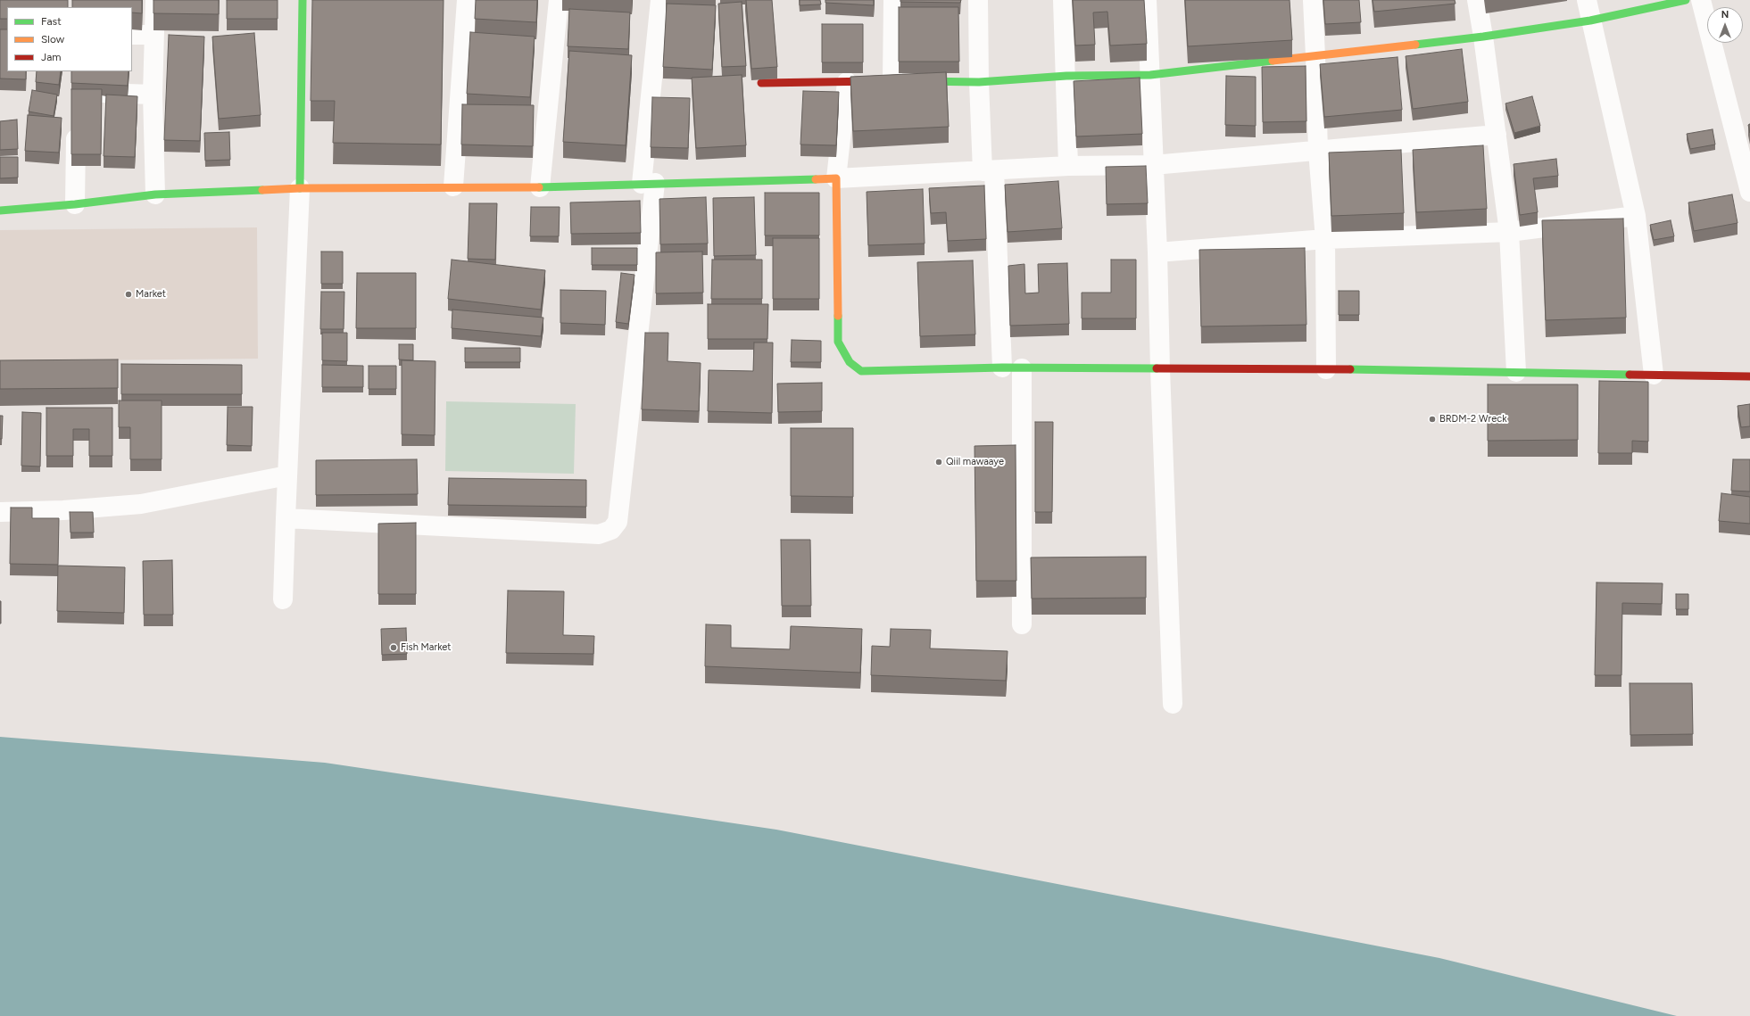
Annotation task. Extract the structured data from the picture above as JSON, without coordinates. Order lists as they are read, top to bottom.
{
  "places": [
    "Market",
    "BRDM-2 Wreck",
    "Qiil mawaaye",
    "Fish Market"
  ],
  "legend": ["Fast", "Slow", "Jam"],
  "north": "top"
}
